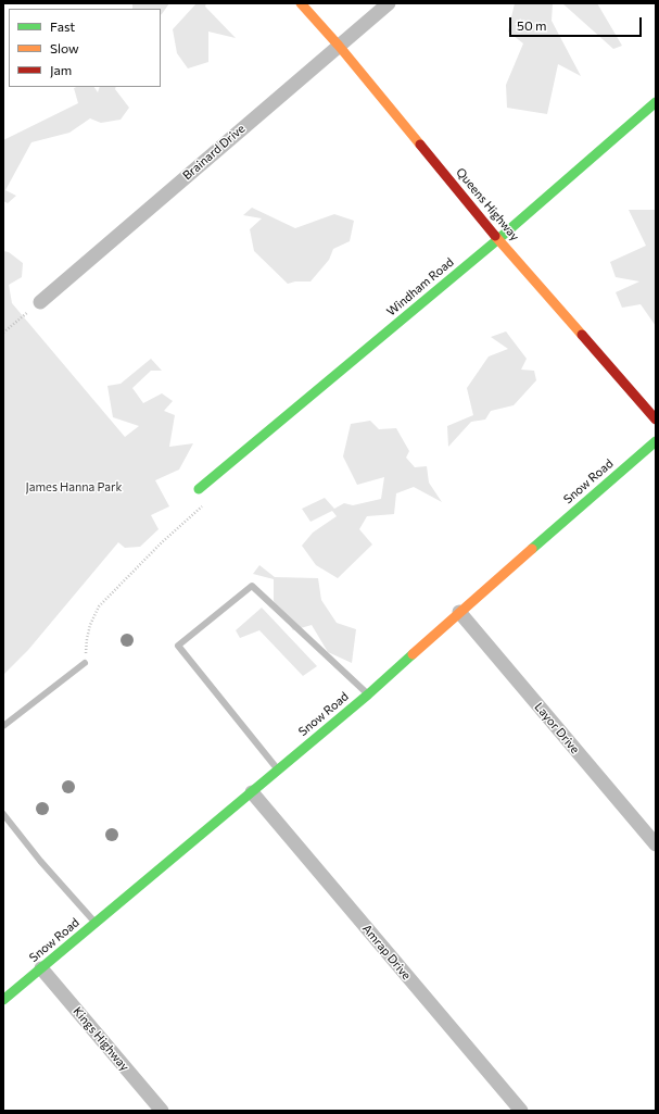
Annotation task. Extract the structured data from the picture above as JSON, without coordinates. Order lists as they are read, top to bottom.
{
  "streets": {
    "street": [
      "Brainard Drive",
      "Queens Highway",
      "Windham Road",
      "Snow Road",
      "Layor Drive",
      "Amrap Drive",
      "Kings Highway"
    ]
  },
  "crossings": [
    ["Brainard Drive", "Queens Highway"],
    ["Queens Highway", "Windham Road"],
    ["Snow Road", "Layor Drive"],
    ["Snow Road", "Amrap Drive"],
    ["Snow Road", "Kings Highway"]
  ],
  "parks": ["James Hanna Park"],
  "legend": ["Fast", "Slow", "Jam"],
  "scale_bar": "50 m"
}
